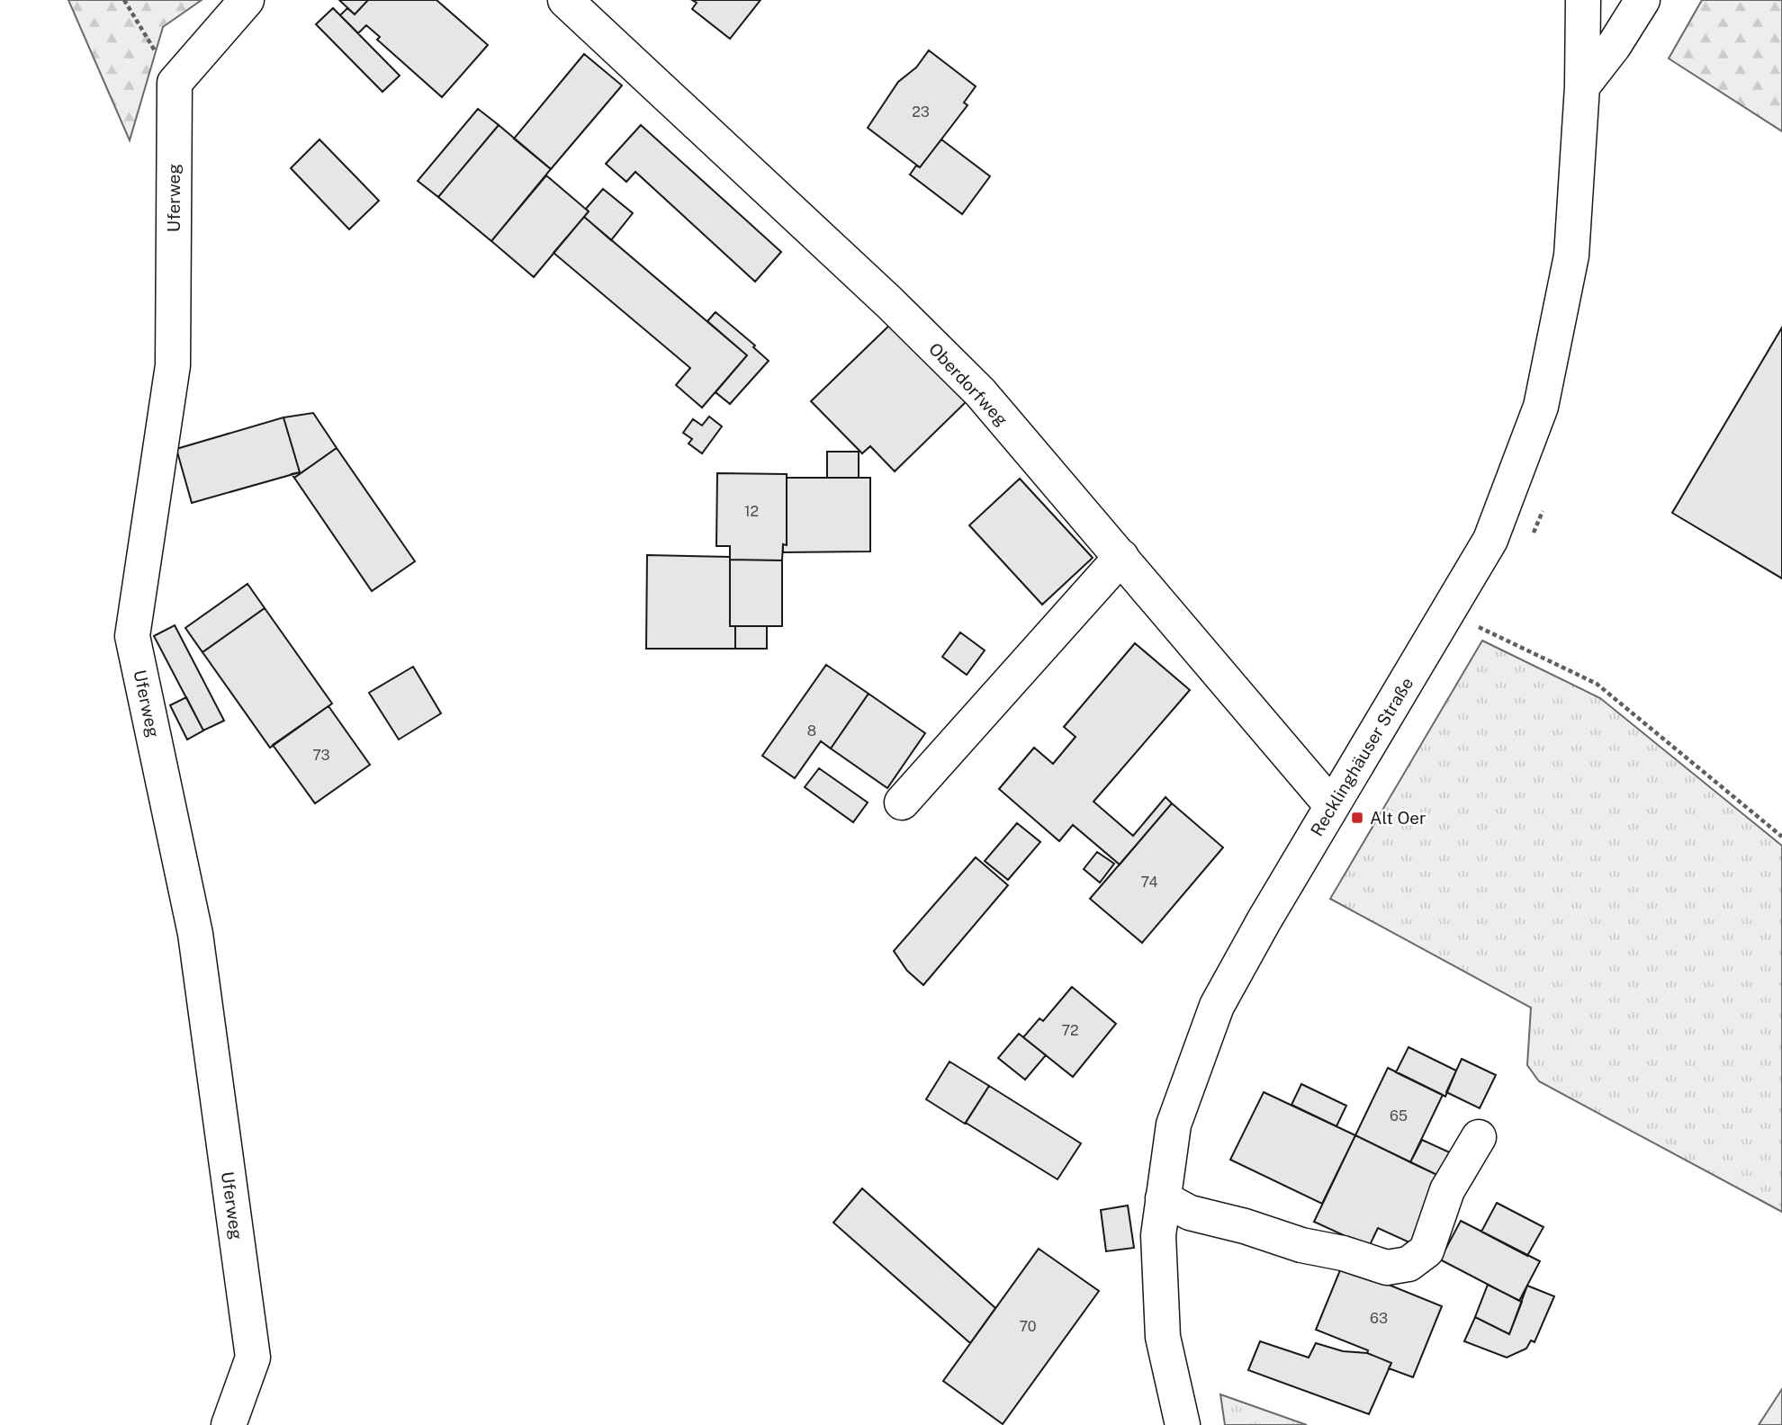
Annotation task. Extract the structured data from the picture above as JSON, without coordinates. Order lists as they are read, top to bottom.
{
  "streets": {
    "street": ["Uferweg", "Oberdorfweg", "Recklinghäuser Straße"]
  },
  "crossings": [
    ["Oberdorfweg", "Recklinghäuser Straße"]
  ],
  "places": {
    "transit": ["Alt Oer"]
  },
  "house_numbers": [
    "23",
    "12",
    "8",
    "73",
    "74",
    "72",
    "65",
    "63",
    "70"
  ]
}
